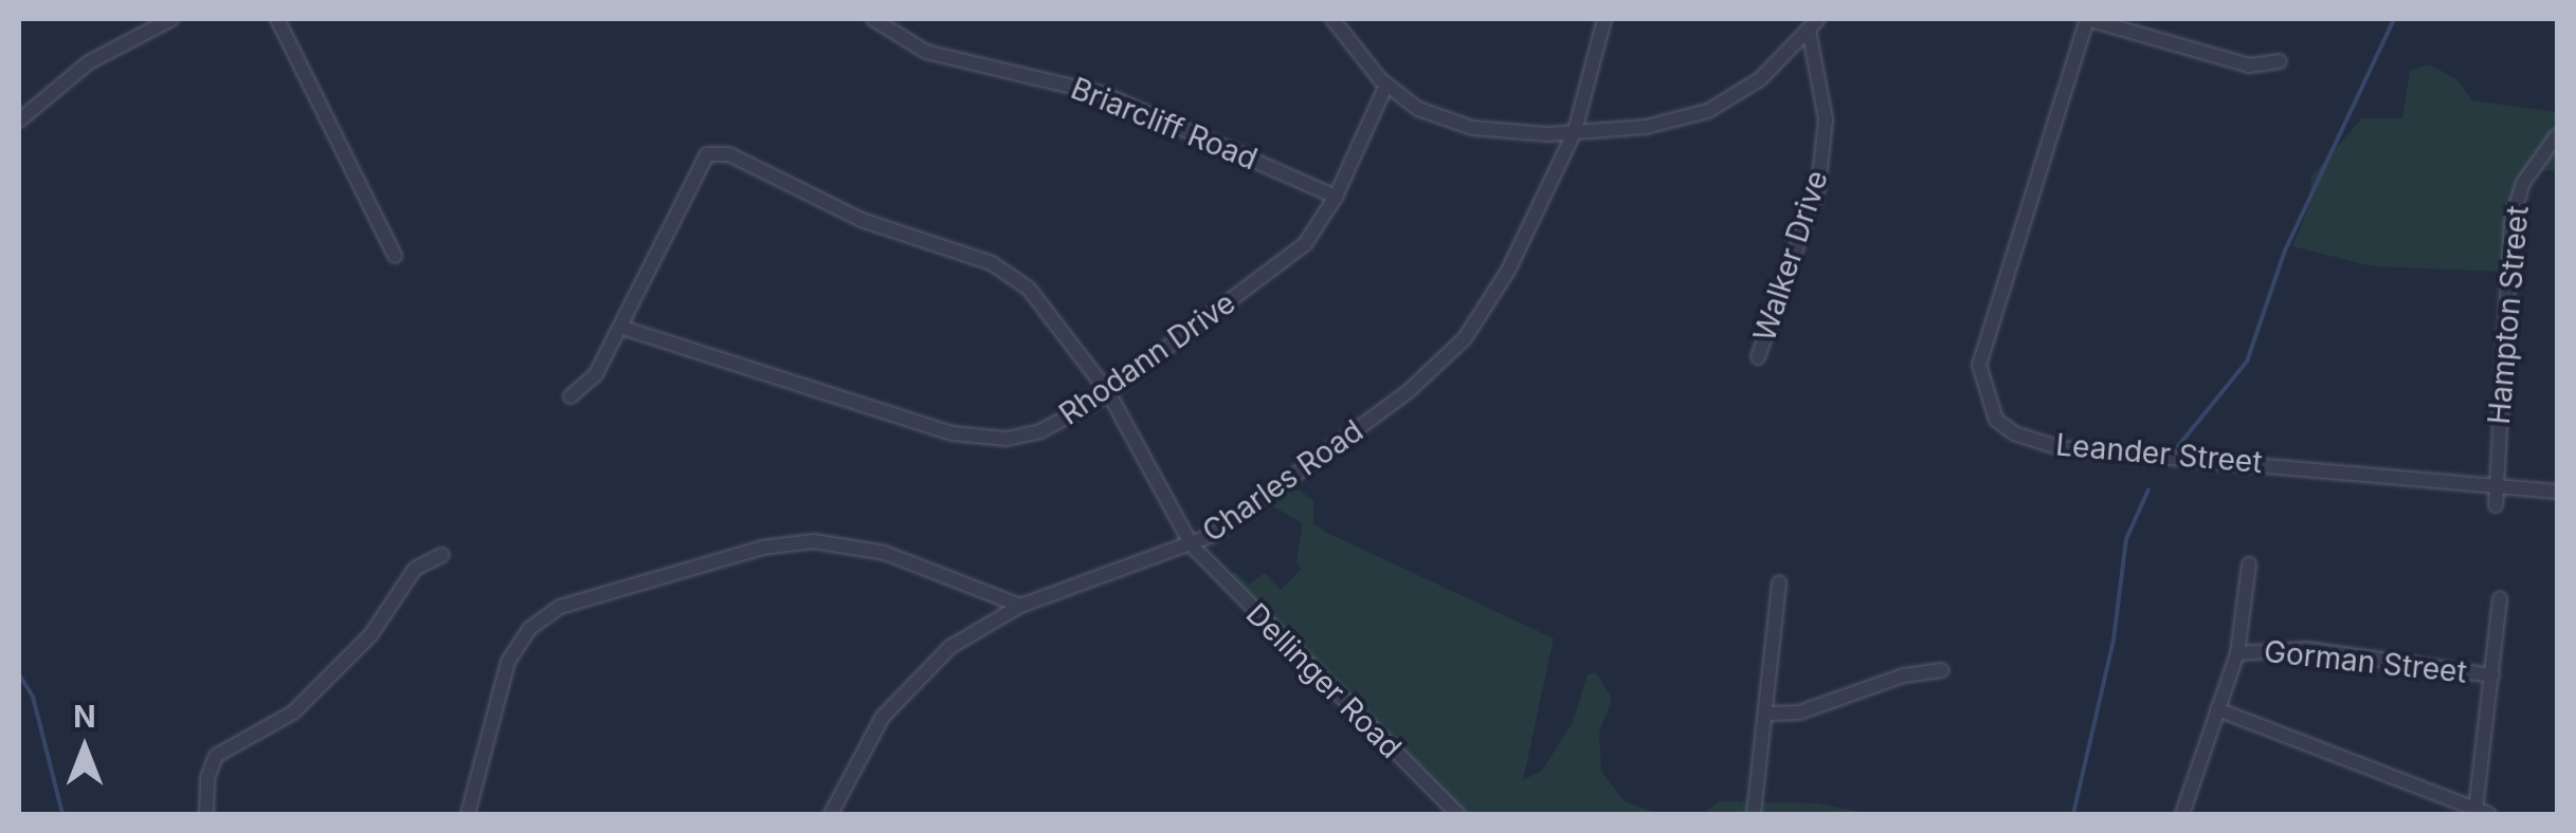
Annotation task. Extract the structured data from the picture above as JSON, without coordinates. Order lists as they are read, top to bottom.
{
  "streets": {
    "street": [
      "Briarcliff Road",
      "Walker Drive",
      "Hampton Street",
      "Rhodann Drive",
      "Leander Street",
      "Charles Road",
      "Gorman Street",
      "Dellinger Road"
    ]
  },
  "crossings": [
    ["Briarcliff Road", "Rhodann Drive"],
    ["Hampton Street", "Leander Street"],
    ["Rhodann Drive", "Dellinger Road"],
    ["Charles Road", "Dellinger Road"]
  ],
  "north": "top"
}
